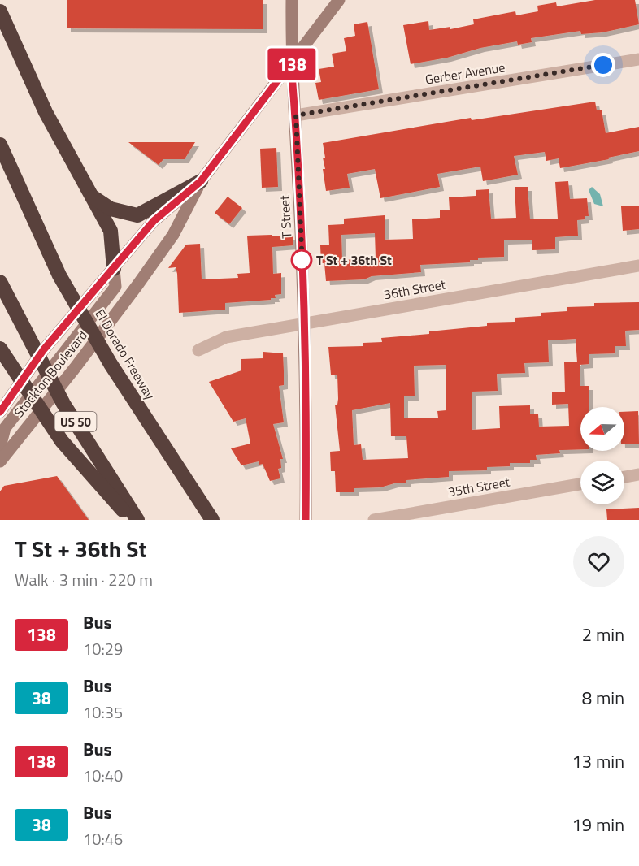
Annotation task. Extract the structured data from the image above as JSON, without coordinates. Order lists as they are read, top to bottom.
{
  "streets": {
    "highway": ["El Dorado Freeway", "US 50"],
    "main road": ["T Street", "Stockton Boulevard"],
    "street": ["Gerber Avenue", "36th Street", "35th Street"]
  },
  "crossings": [
    ["Gerber Avenue", "T Street"],
    ["T Street", "36th Street"],
    ["T Street", "Stockton Boulevard"]
  ],
  "places": ["T St + 36th St"],
  "lines": ["bus line 138"],
  "north": "left",
  "page": {
    "on_map": "138",
    "heading": ["T St + 36th St", "Walk · 3 min · 220 m"],
    "list": [
      {
        "mark": "138",
        "name": "Bus",
        "note": "10:29",
        "value": "2 min"
      },
      {
        "mark": "38",
        "name": "Bus",
        "note": "10:35",
        "value": "8 min"
      },
      {
        "mark": "138",
        "name": "Bus",
        "note": "10:40",
        "value": "13 min"
      },
      {
        "mark": "38",
        "name": "Bus",
        "note": "10:46",
        "value": "19 min"
      }
    ]
  }
}
